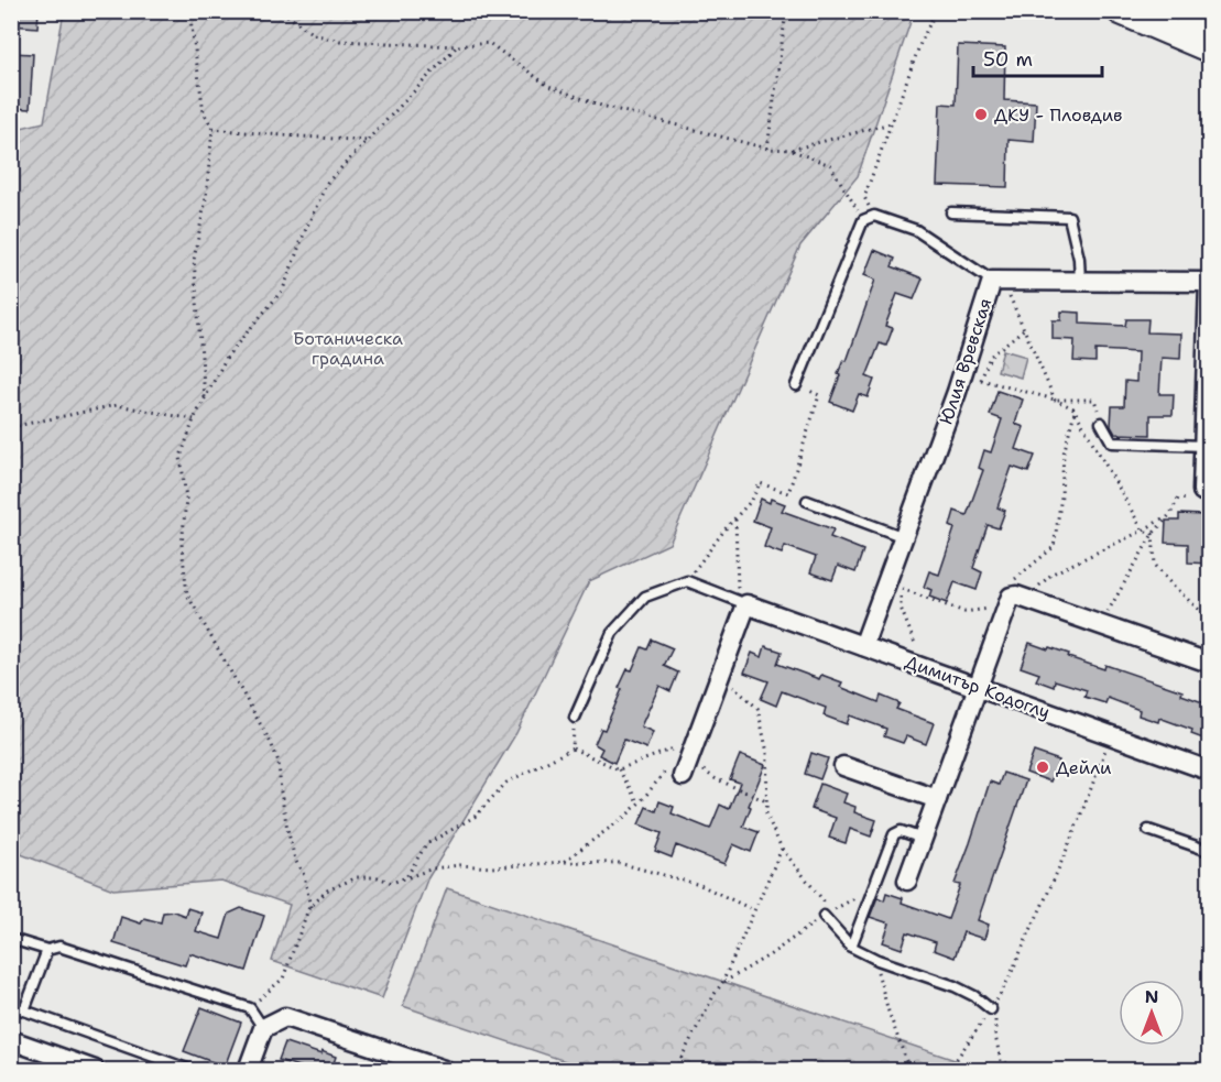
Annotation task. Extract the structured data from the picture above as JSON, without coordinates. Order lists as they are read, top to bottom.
{
  "streets": {
    "street": ["Юлия Вревская", "Димитър Кодоглу"]
  },
  "crossings": [
    ["Юлия Вревская", "Димитър Кодоглу"]
  ],
  "parks": ["Ботаническа градина"],
  "places": ["ДКУ - Пловдив", "Дейли"],
  "scale_bar": "50 m",
  "north": "top"
}
